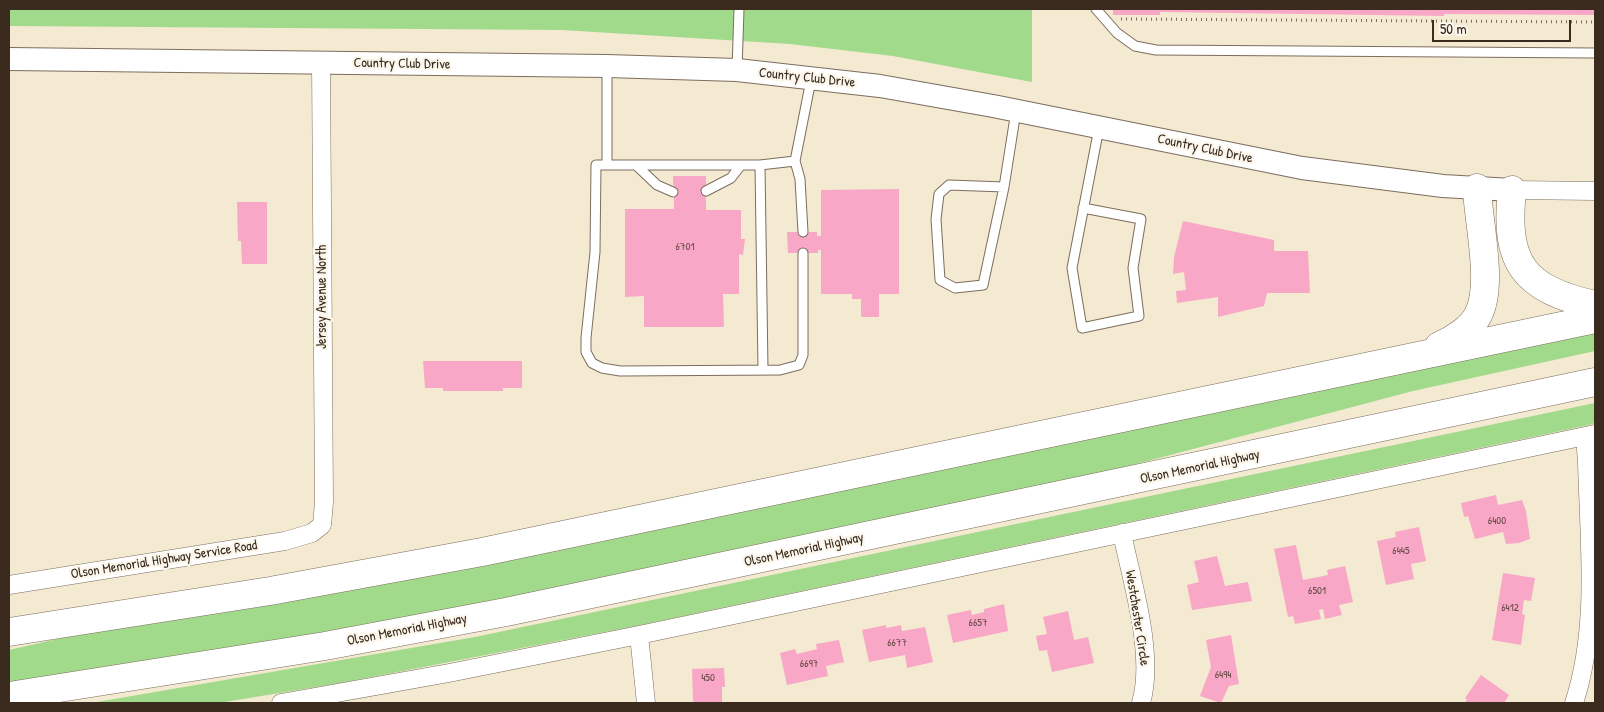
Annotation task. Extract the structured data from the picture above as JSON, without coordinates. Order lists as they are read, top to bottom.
{
  "streets": {
    "highway": ["Olson Memorial Highway"],
    "street": [
      "Country Club Drive",
      "Jersey Avenue North",
      "Olson Memorial Highway Service Road",
      "Westchester Circle"
    ]
  },
  "crossings": [
    ["Country Club Drive", "Jersey Avenue North"],
    ["Jersey Avenue North", "Olson Memorial Highway Service Road"]
  ],
  "house_numbers": [
    "6701",
    "6400",
    "6445",
    "6501",
    "6412",
    "6657",
    "6677",
    "6697",
    "6494",
    "450"
  ],
  "scale_bar": "50 m"
}
